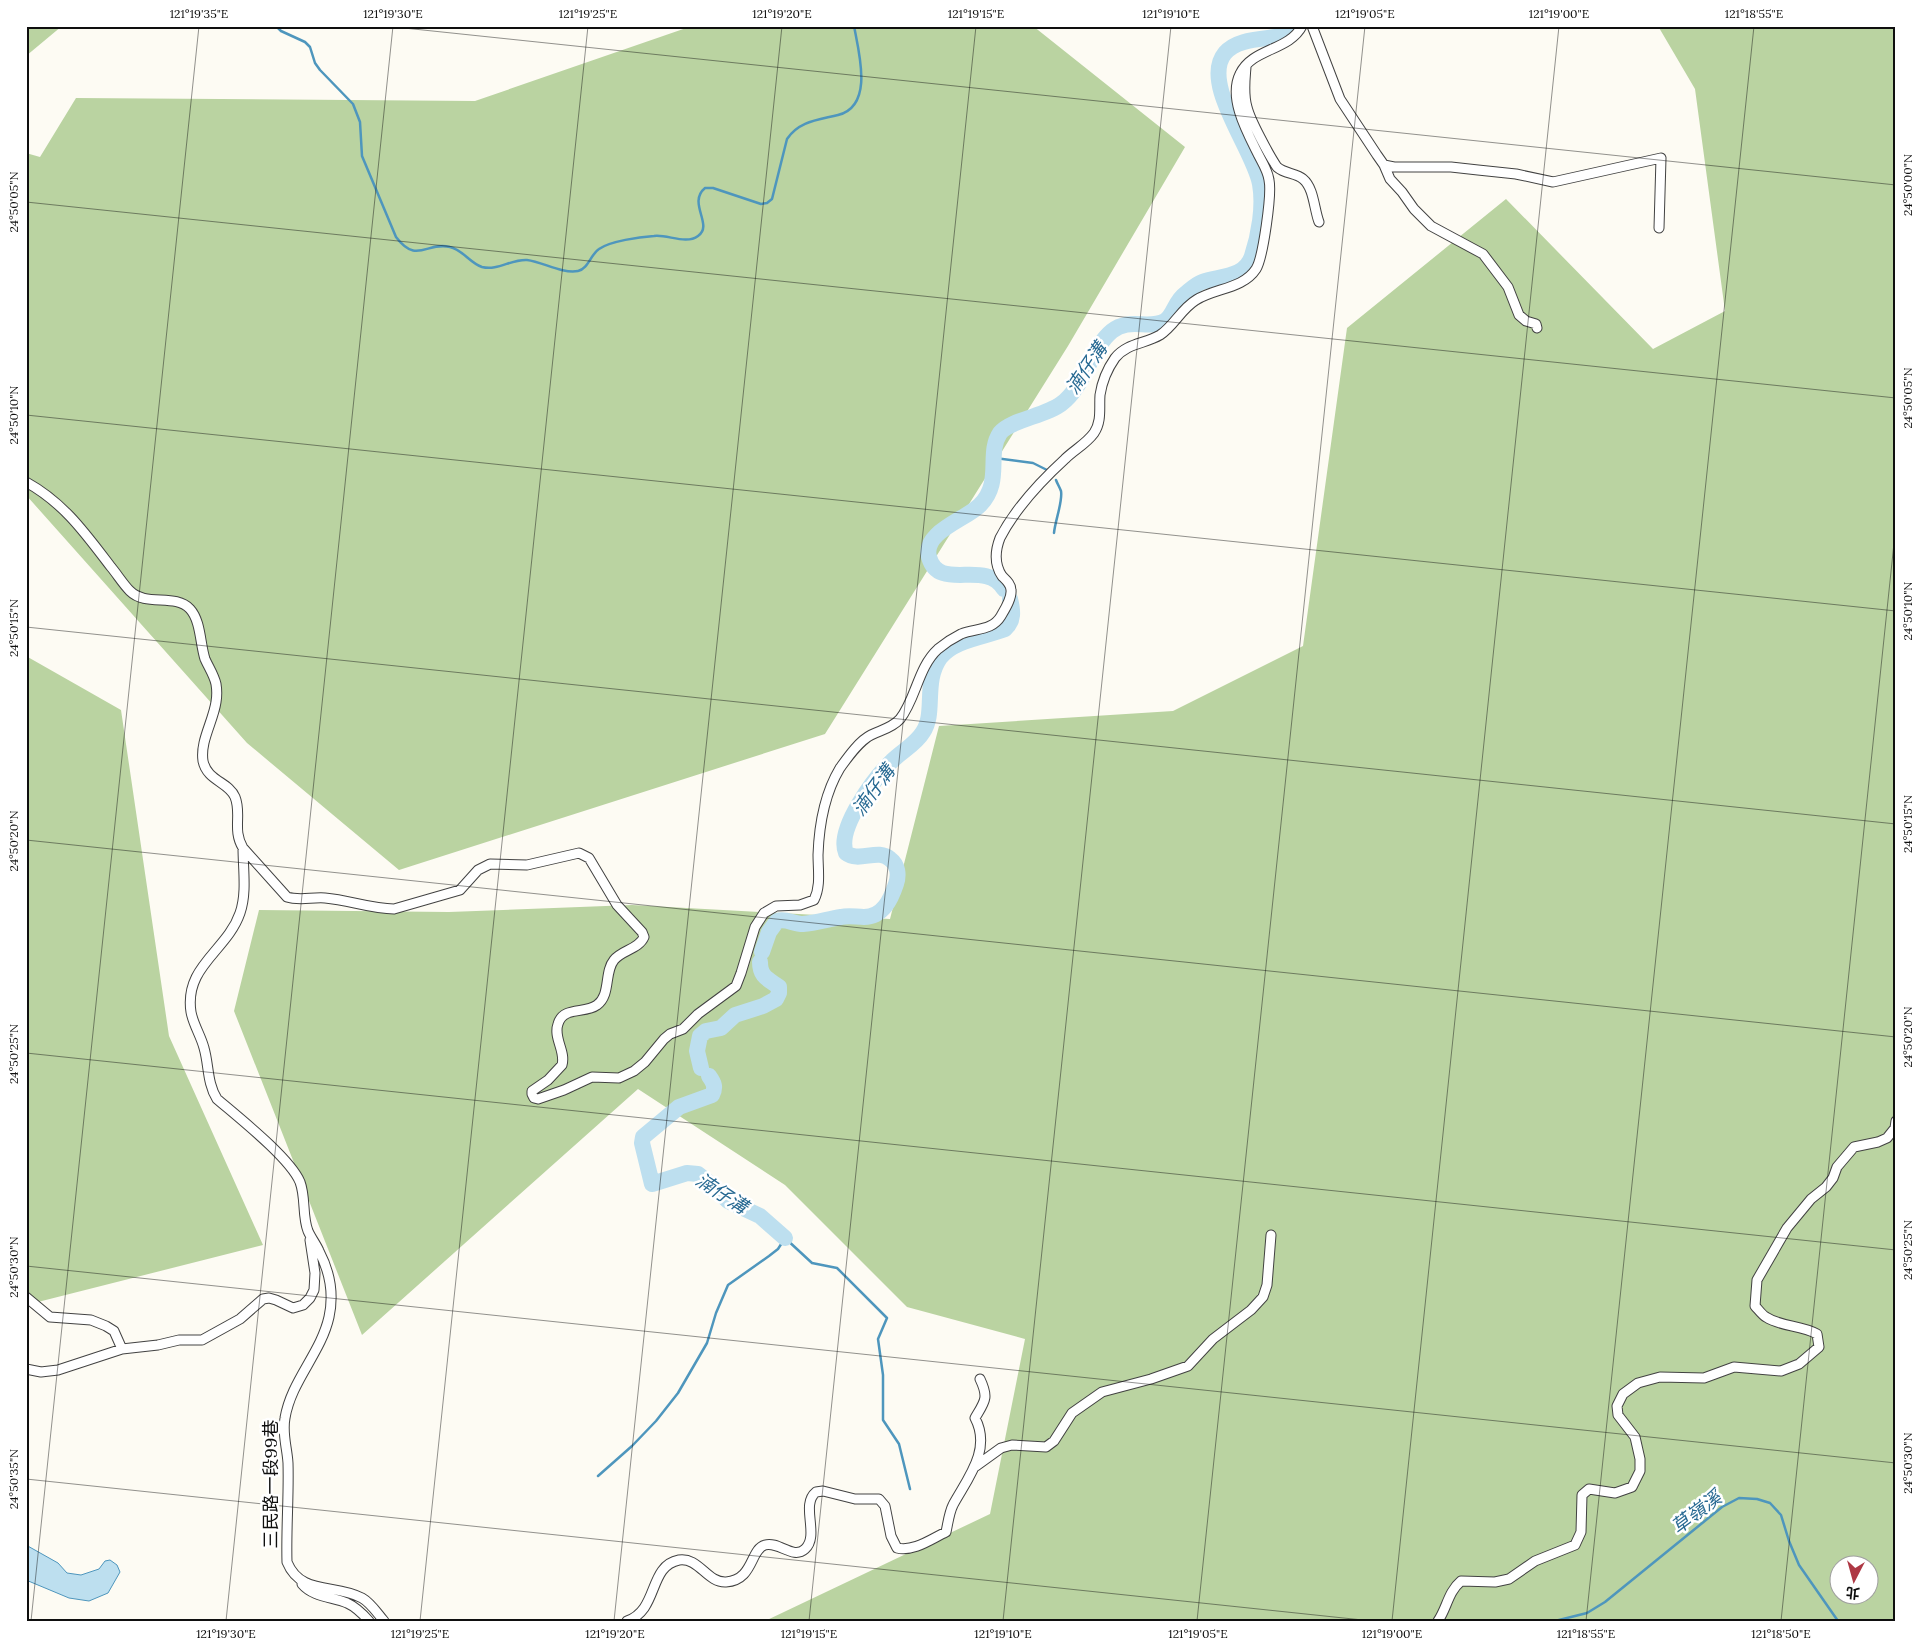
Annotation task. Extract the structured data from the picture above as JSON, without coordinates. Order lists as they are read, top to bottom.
{
  "streets": {
    "street": ["三民路一段99巷"]
  },
  "water": ["湳仔溝", "草嶺溪"],
  "north": "bottom",
  "coordinates": [
    "121°19'35\"E",
    "121°19'30\"E",
    "121°19'25\"E",
    "121°19'20\"E",
    "121°19'15\"E",
    "121°19'10\"E",
    "121°19'05\"E",
    "121°19'00\"E",
    "121°18'55\"E",
    "24°50'00\"N",
    "24°50'05\"N",
    "24°50'10\"N",
    "24°50'15\"N",
    "24°50'20\"N",
    "24°50'25\"N",
    "24°50'30\"N",
    "24°50'35\"N",
    "121°18'50\"E"
  ]
}
